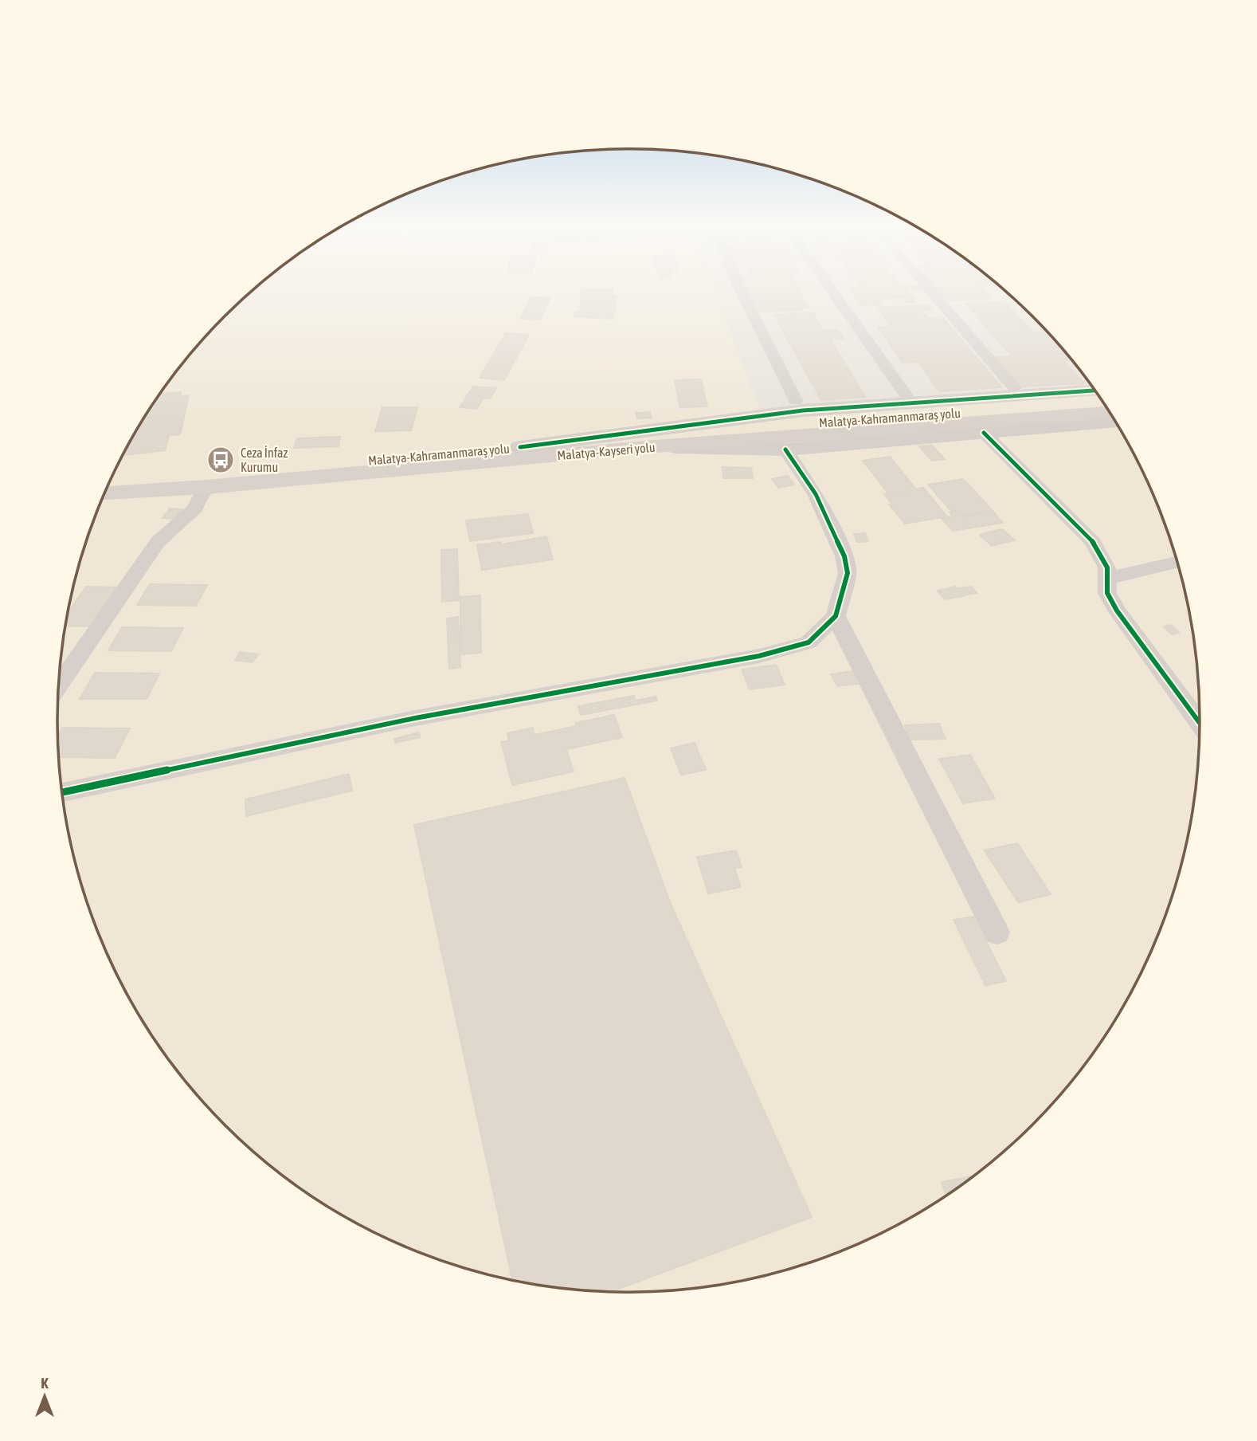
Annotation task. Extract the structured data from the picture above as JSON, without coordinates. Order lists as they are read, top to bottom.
{
  "streets": {
    "highway": ["Malatya-Kahramanmaraş yolu", "Malatya-Kayseri yolu"]
  },
  "places": {
    "bus stop": ["Ceza İnfaz Kurumu"]
  },
  "north": "top"
}
